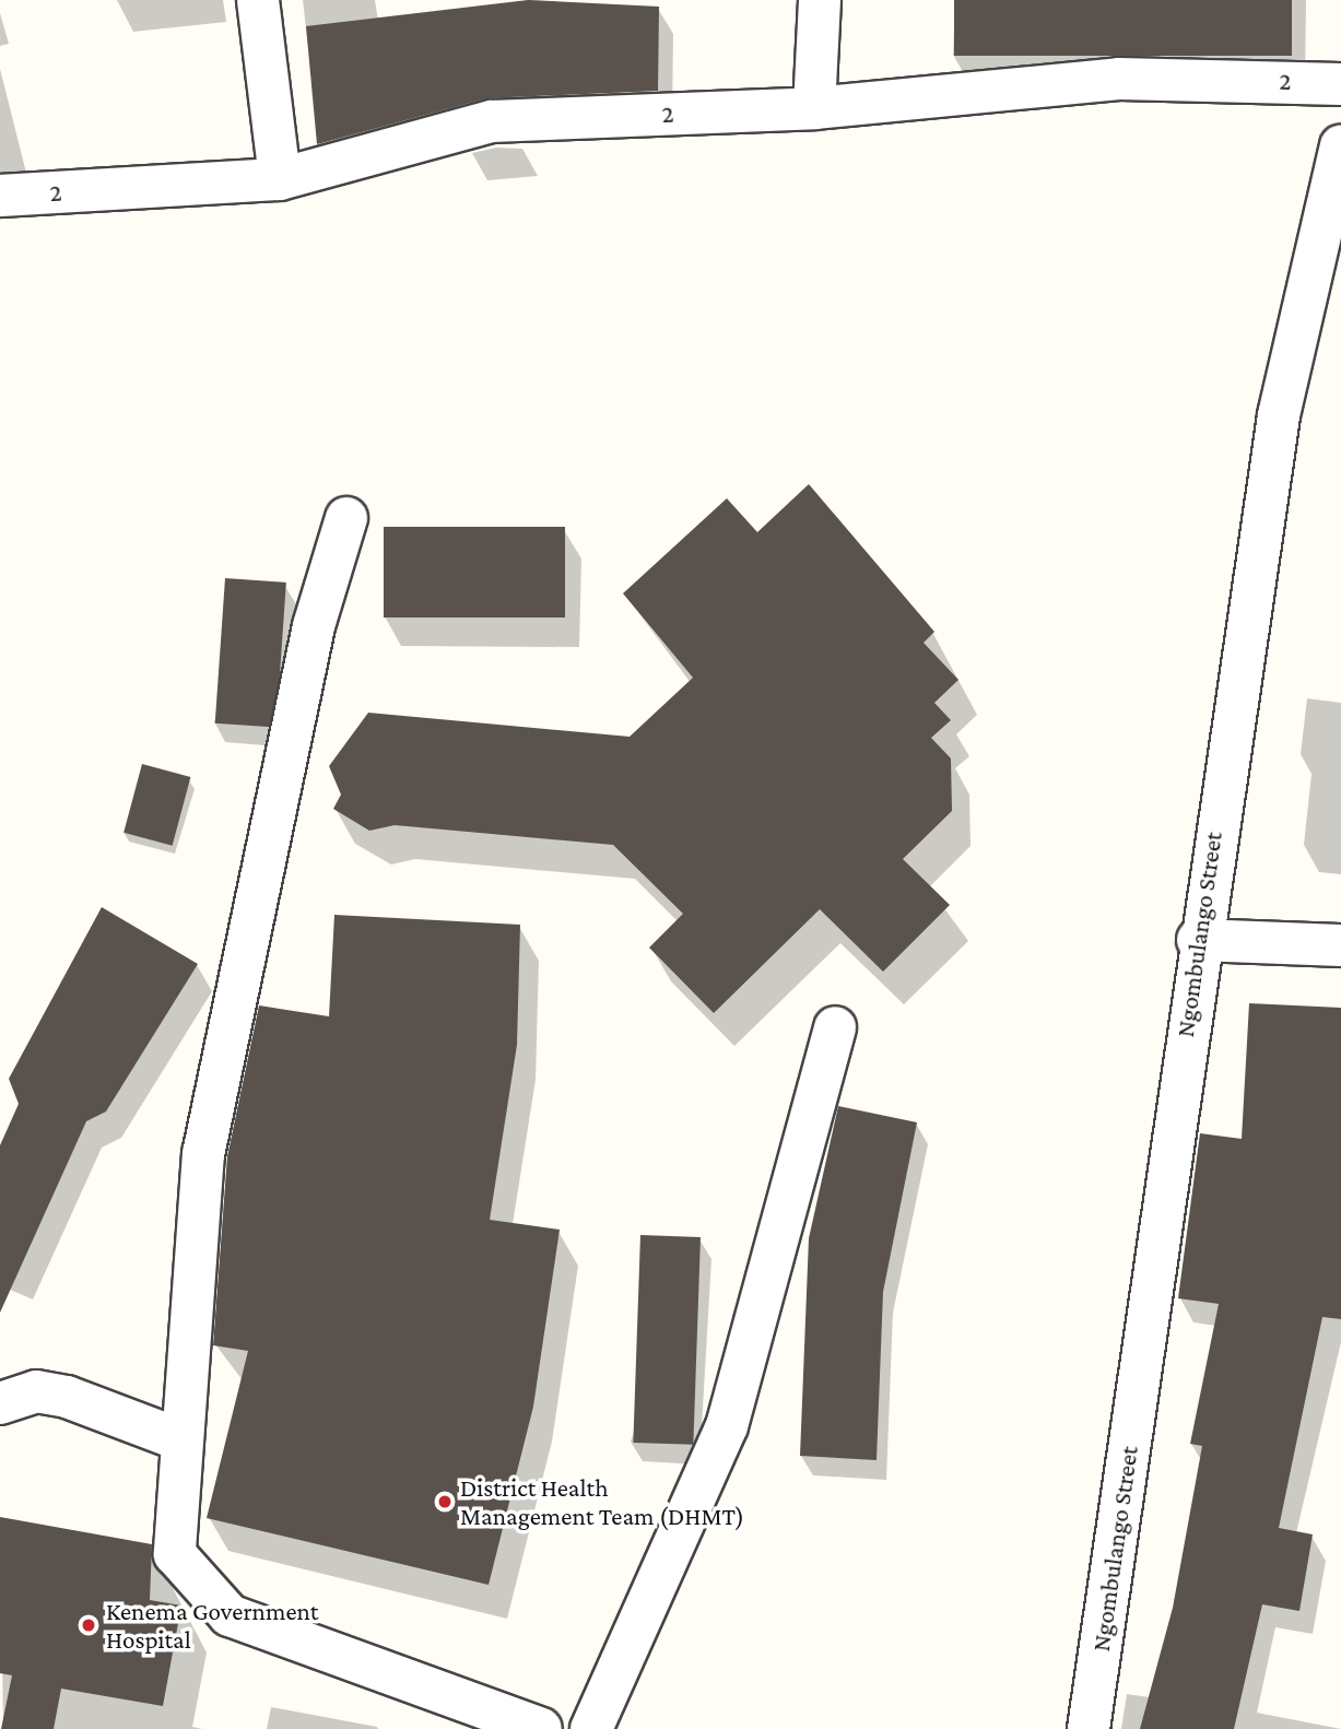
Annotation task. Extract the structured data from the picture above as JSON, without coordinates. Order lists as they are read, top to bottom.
{
  "streets": {
    "street": ["2", "Ngombulango Street"]
  },
  "places": ["District Health Management Team (DHMT)", "Kenema Government Hospital"]
}
